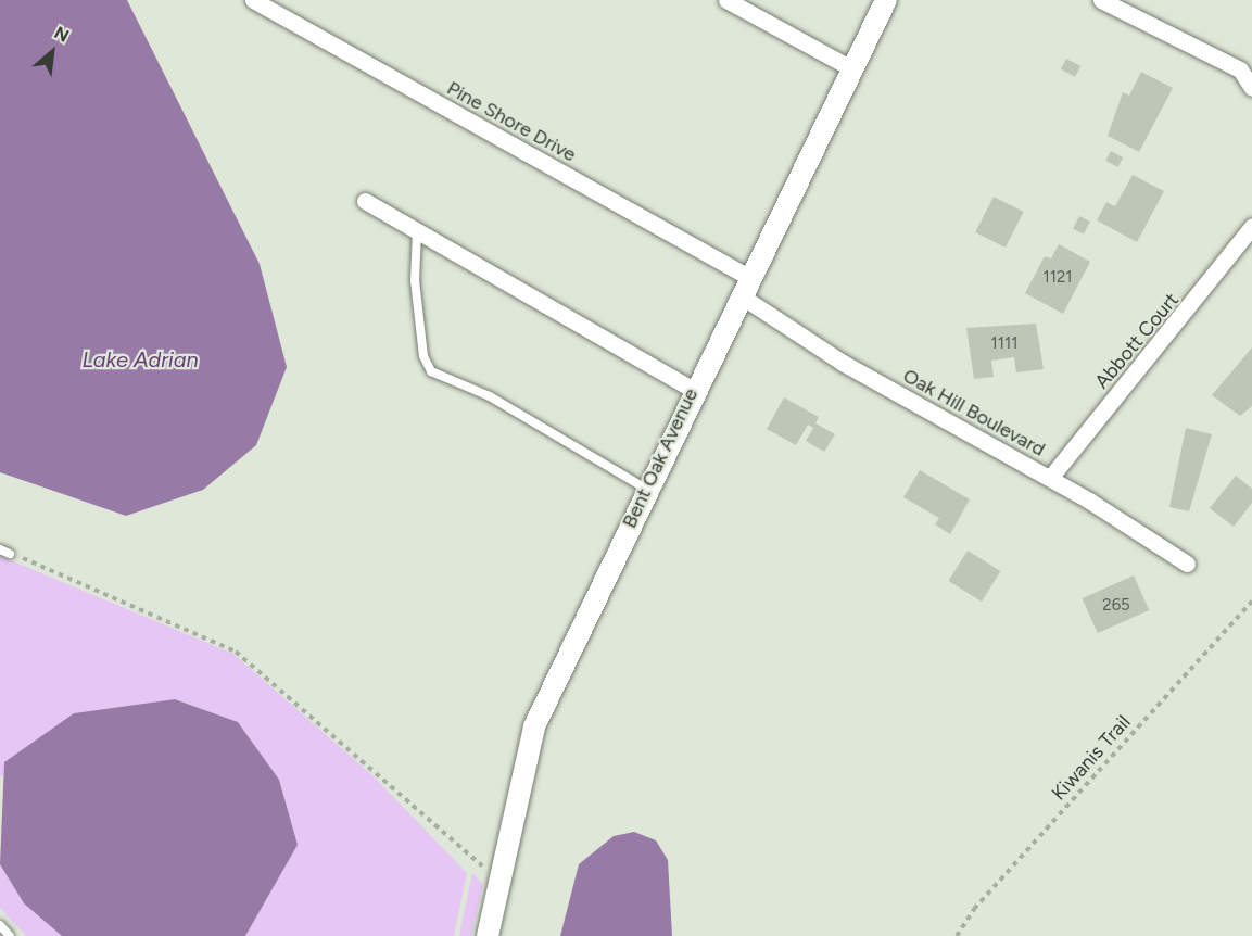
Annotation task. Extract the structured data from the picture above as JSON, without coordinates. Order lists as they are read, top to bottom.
{
  "streets": {
    "street": [
      "Pine Shore Drive",
      "Abbott Court",
      "Oak Hill Boulevard",
      "Bent Oak Avenue"
    ],
    "path": ["Kiwanis Trail"]
  },
  "crossings": [
    ["Pine Shore Drive", "Oak Hill Boulevard"],
    ["Pine Shore Drive", "Bent Oak Avenue"],
    ["Abbott Court", "Oak Hill Boulevard"],
    ["Oak Hill Boulevard", "Bent Oak Avenue"]
  ],
  "water": ["Lake Adrian"],
  "house_numbers": ["1121", "1111", "265"],
  "north": "top right"
}
